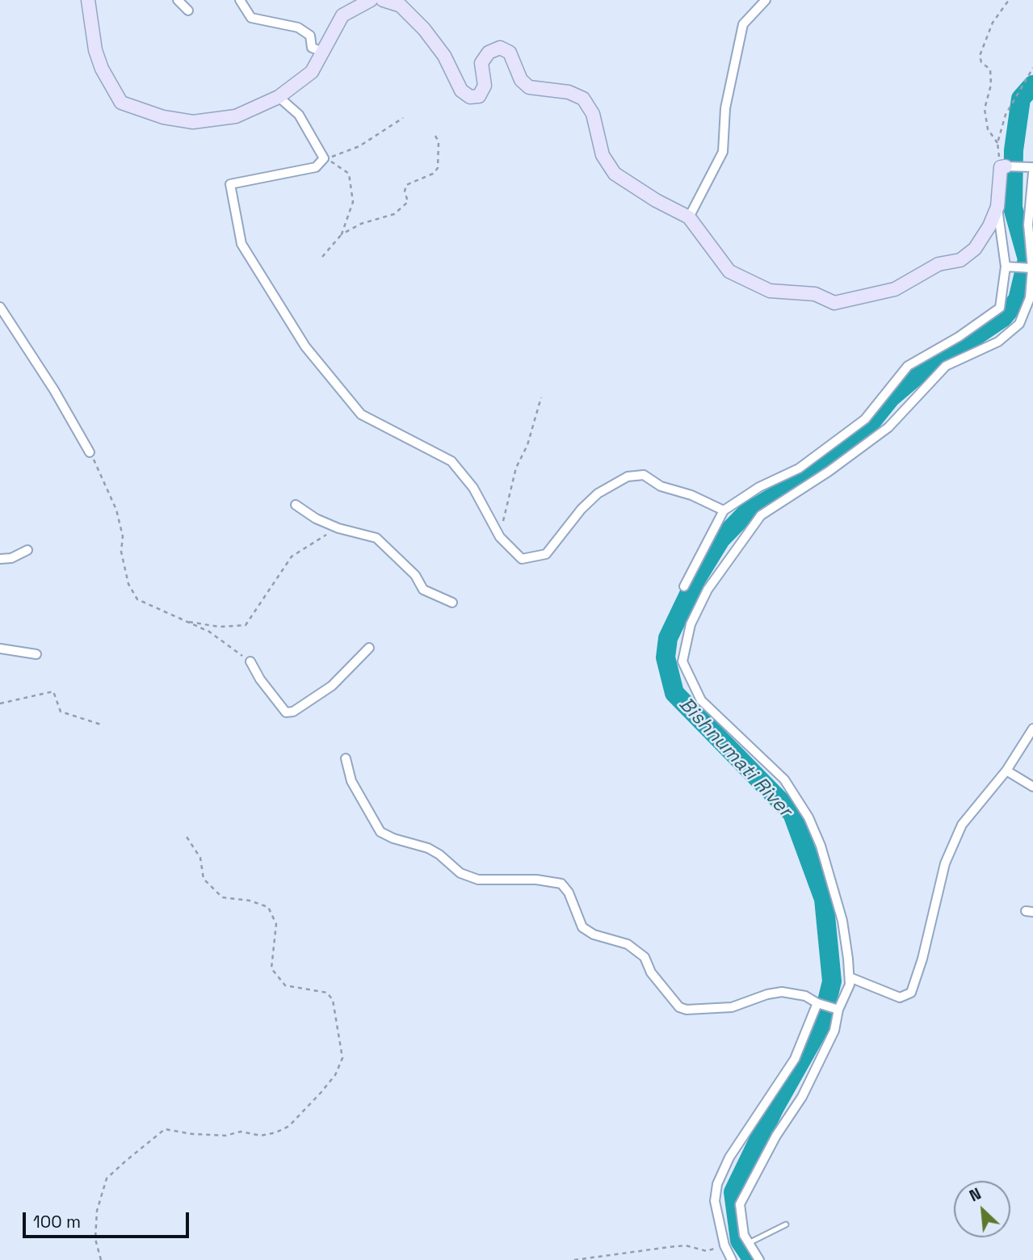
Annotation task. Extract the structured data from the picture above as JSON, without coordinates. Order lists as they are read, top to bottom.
{
  "water": ["Bishnumati River"],
  "scale_bar": "100 m",
  "north": "top left"
}
